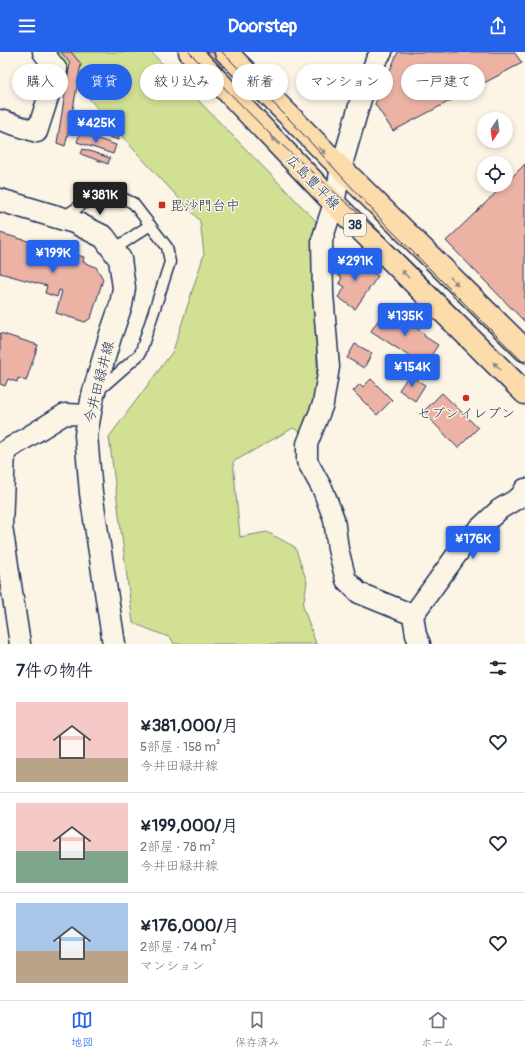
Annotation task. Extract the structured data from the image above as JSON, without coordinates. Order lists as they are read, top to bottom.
{
  "streets": {
    "main road": ["広島豊平線", "38", "今井田緑井線"]
  },
  "places": {
    "transit": ["毘沙門台中"],
    "other": ["セブンイレブン"]
  },
  "north": "bottom",
  "page": {
    "header": "Doorstep",
    "chip": [
      "購入",
      "賃貸",
      "絞り込み",
      "新着",
      "マンション",
      "一戸建て"
    ],
    "price": [
      "¥425K",
      "¥381K",
      "¥199K",
      "¥291K",
      "¥135K",
      "¥154K",
      "¥176K"
    ],
    "heading": "7件の物件",
    "list": [
      {
        "name": "¥381,000/月",
        "note": "5部屋 · 158 m² · 今井田緑井線"
      },
      {
        "name": "¥199,000/月",
        "note": "2部屋 · 78 m² · 今井田緑井線"
      },
      {
        "name": "¥176,000/月",
        "note": "2部屋 · 74 m² · マンション"
      }
    ],
    "tabs": ["地図", "保存済み", "ホーム"]
  }
}
